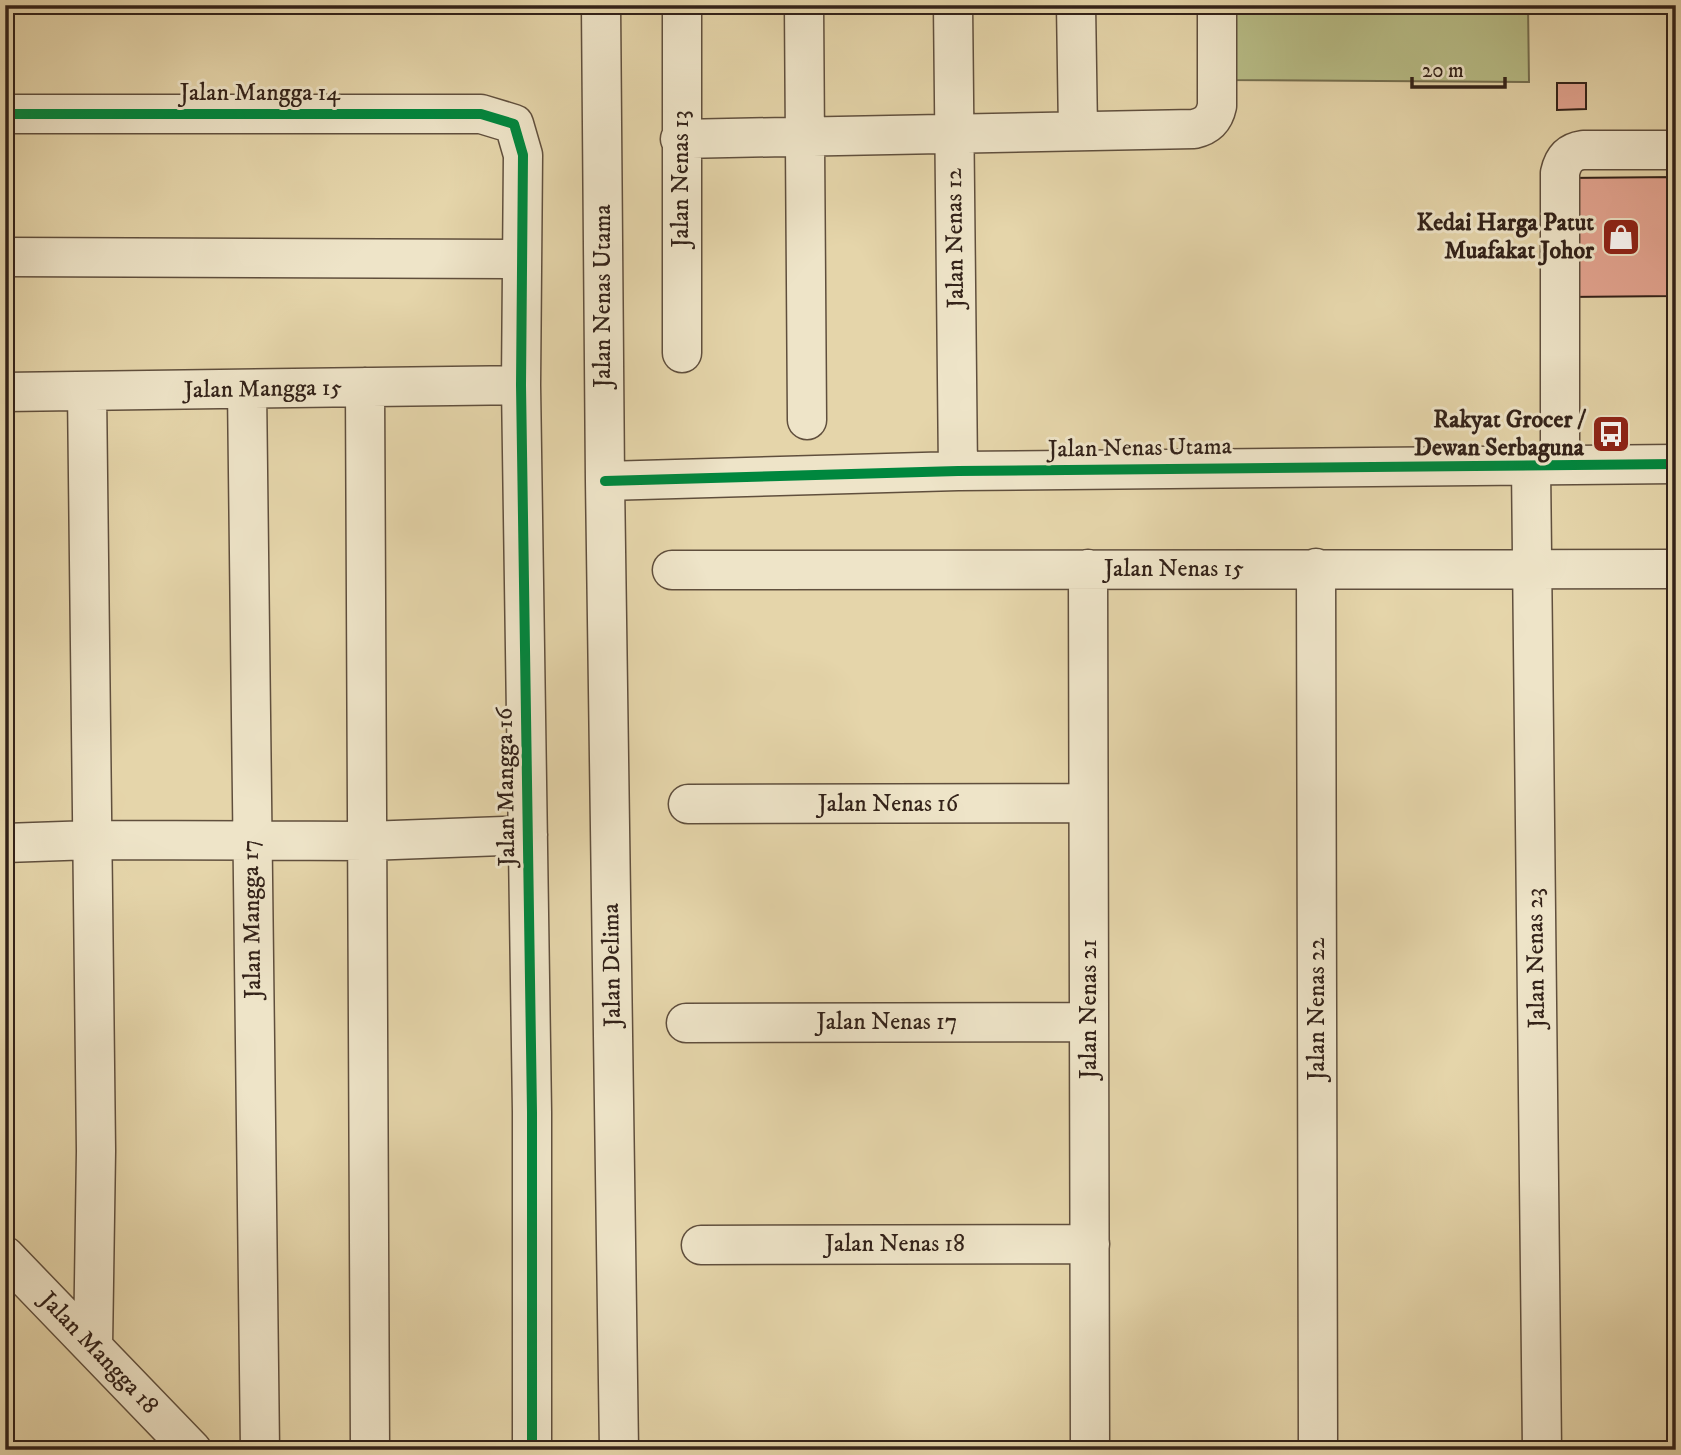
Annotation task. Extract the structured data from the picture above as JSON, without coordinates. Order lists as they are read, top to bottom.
{
  "streets": {
    "street": [
      "Jalan Mangga 14",
      "Jalan Nenas 13",
      "Jalan Nenas 12",
      "Jalan Nenas Utama",
      "Jalan Mangga 15",
      "Jalan Nenas 15",
      "Jalan Mangga 16",
      "Jalan Nenas 16",
      "Jalan Mangga 17",
      "Jalan Nenas 23",
      "Jalan Delima",
      "Jalan Nenas 21",
      "Jalan Nenas 22",
      "Jalan Nenas 17",
      "Jalan Nenas 18",
      "Jalan Mangga 18"
    ]
  },
  "crossings": [
    ["Jalan Mangga 14", "Jalan Mangga 16"],
    ["Jalan Nenas 12", "Jalan Nenas Utama"],
    ["Jalan Nenas Utama", "Jalan Nenas 23"],
    ["Jalan Nenas Utama", "Jalan Delima"],
    ["Jalan Mangga 15", "Jalan Mangga 16"],
    ["Jalan Mangga 15", "Jalan Mangga 17"],
    ["Jalan Nenas 15", "Jalan Nenas 23"],
    ["Jalan Nenas 15", "Jalan Nenas 21"],
    ["Jalan Nenas 15", "Jalan Nenas 22"],
    ["Jalan Nenas 16", "Jalan Nenas 21"],
    ["Jalan Nenas 21", "Jalan Nenas 17"],
    ["Jalan Nenas 21", "Jalan Nenas 18"]
  ],
  "places": {
    "shop": ["Kedai Harga Patut Muafakat Johor"],
    "bus stop": ["Rakyat Grocer / Dewan Serbaguna"]
  },
  "scale_bar": "20 m"
}
